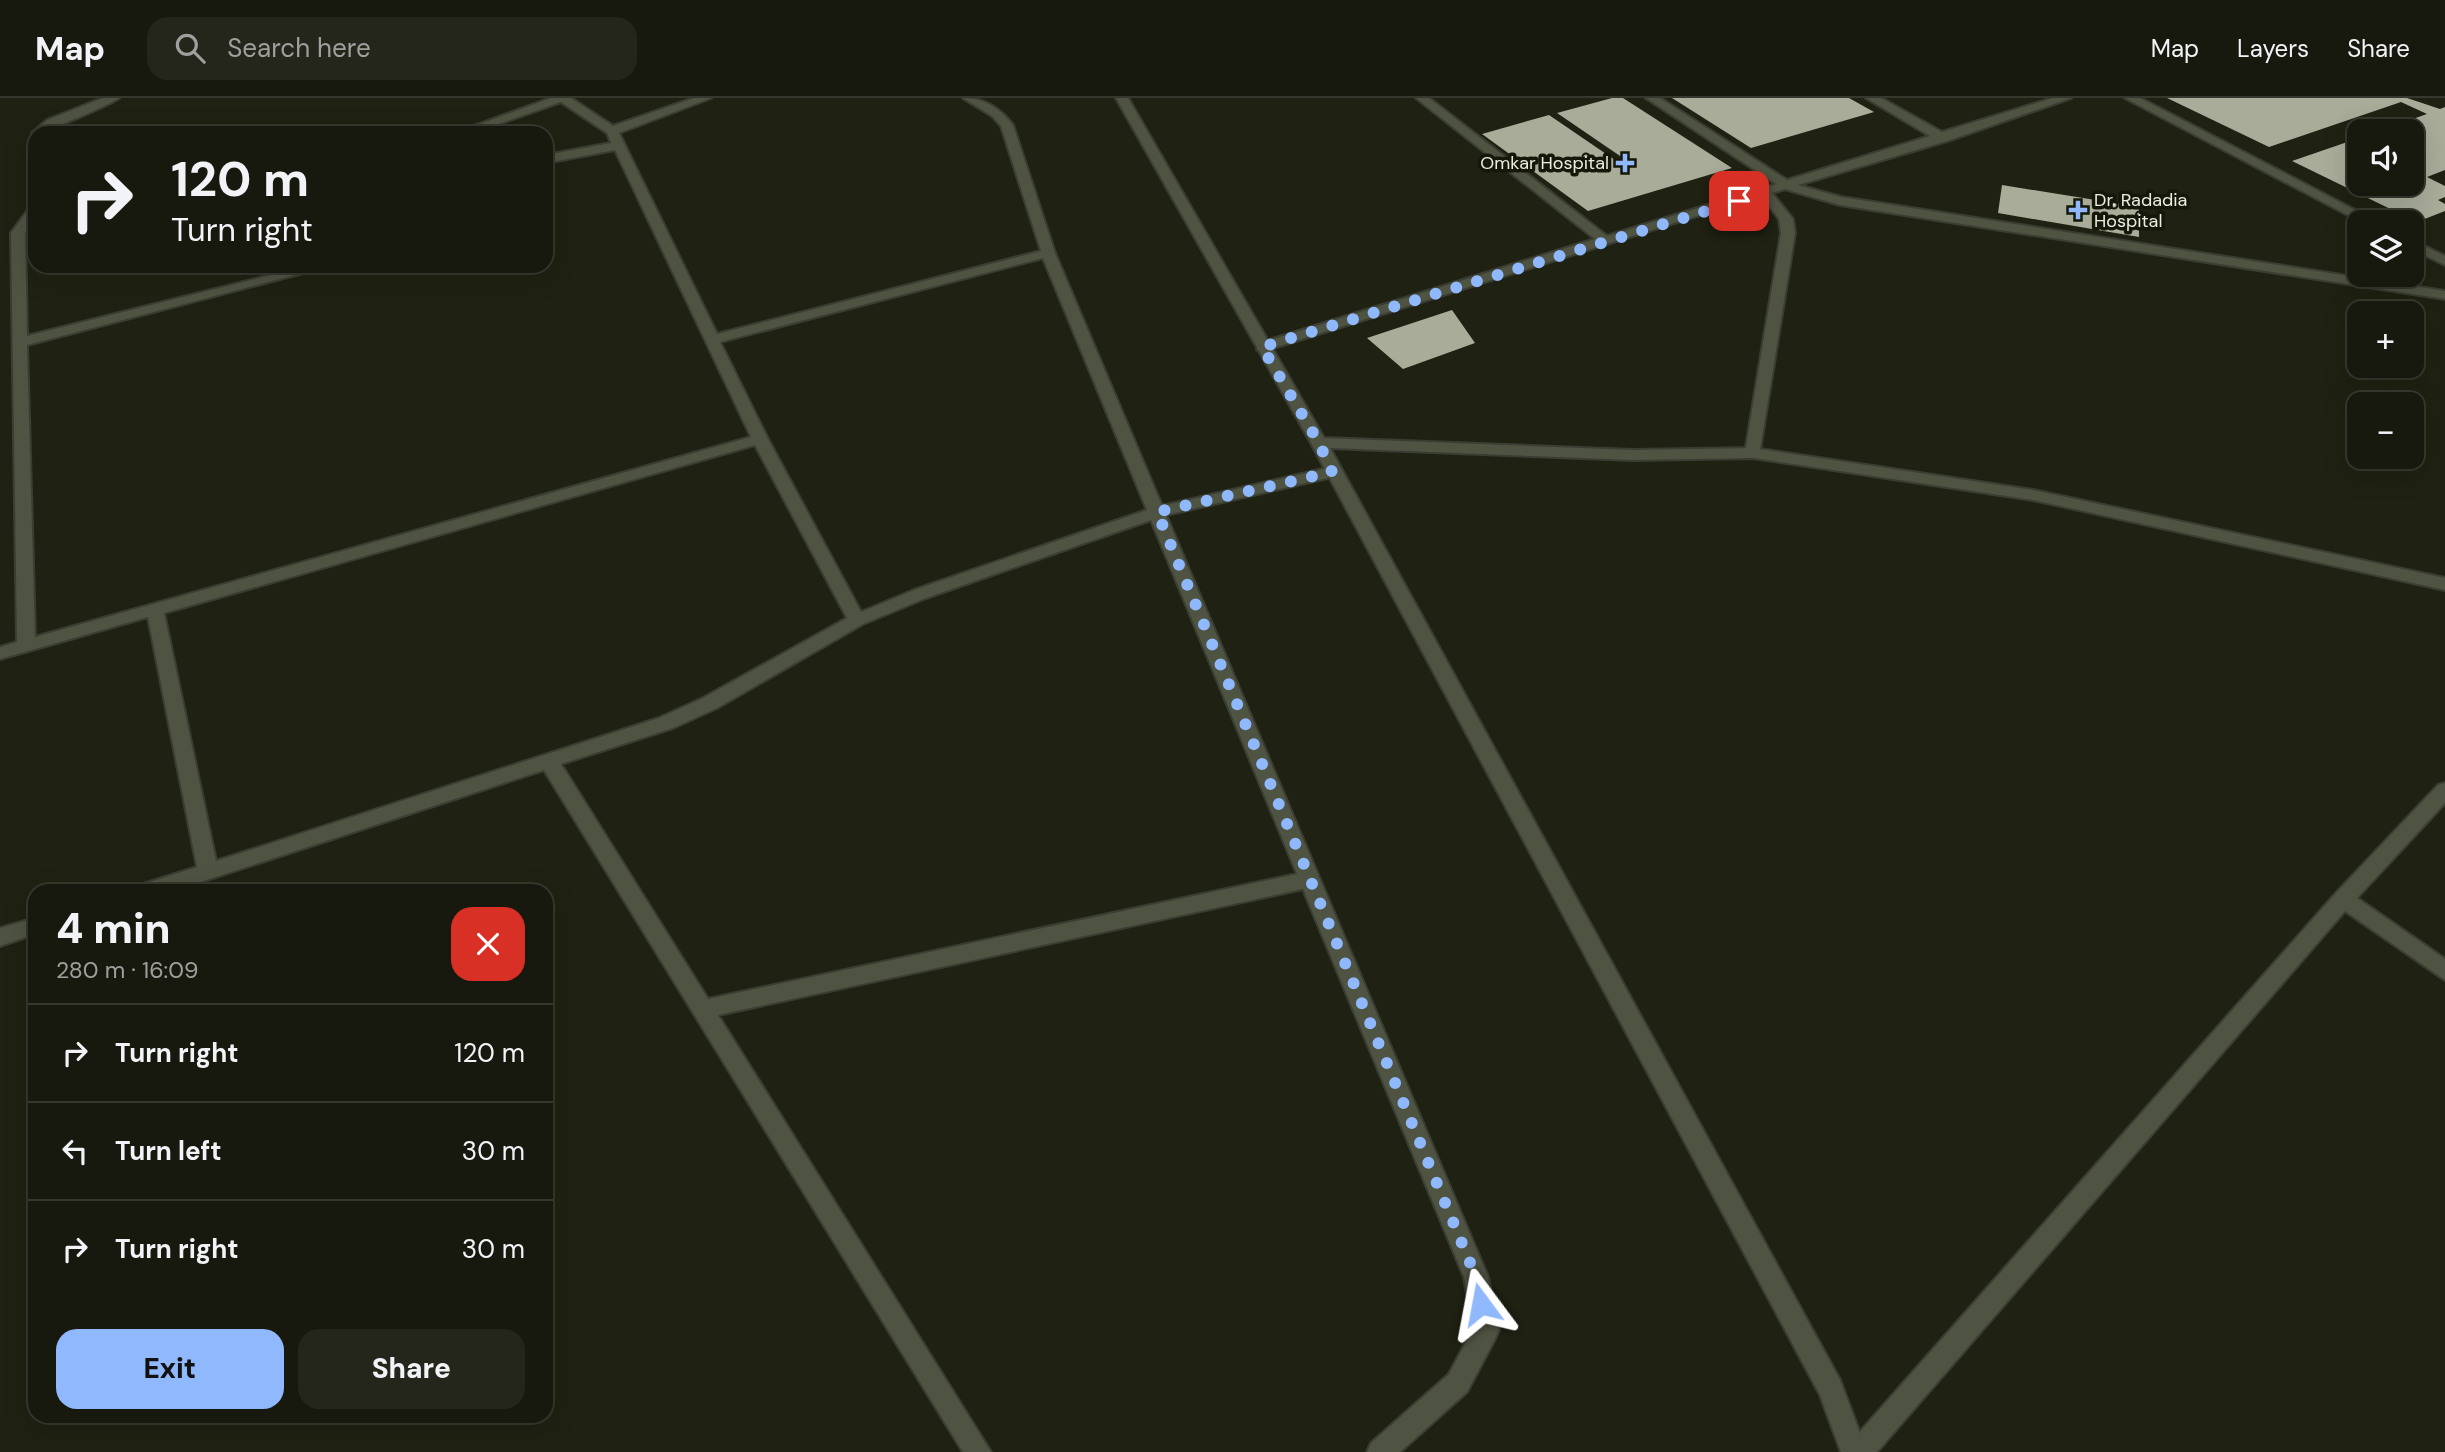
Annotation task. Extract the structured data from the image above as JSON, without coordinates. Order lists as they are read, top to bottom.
{
  "places": {
    "health": ["Omkar Hospital", "Dr. Radadia Hospital"]
  },
  "page": {
    "header": "Map",
    "search": "Search here",
    "nav": ["Map", "Layers", "Share"],
    "map_buttons": ["+", "−"],
    "turn": ["120 m", "Turn right"],
    "heading": ["4 min", "280 m · 16:09"],
    "list": [
      {
        "name": "Turn right",
        "value": "120 m"
      },
      {
        "name": "Turn left",
        "value": "30 m"
      },
      {
        "name": "Turn right",
        "value": "30 m"
      }
    ],
    "buttons": ["Exit", "Share"]
  }
}
